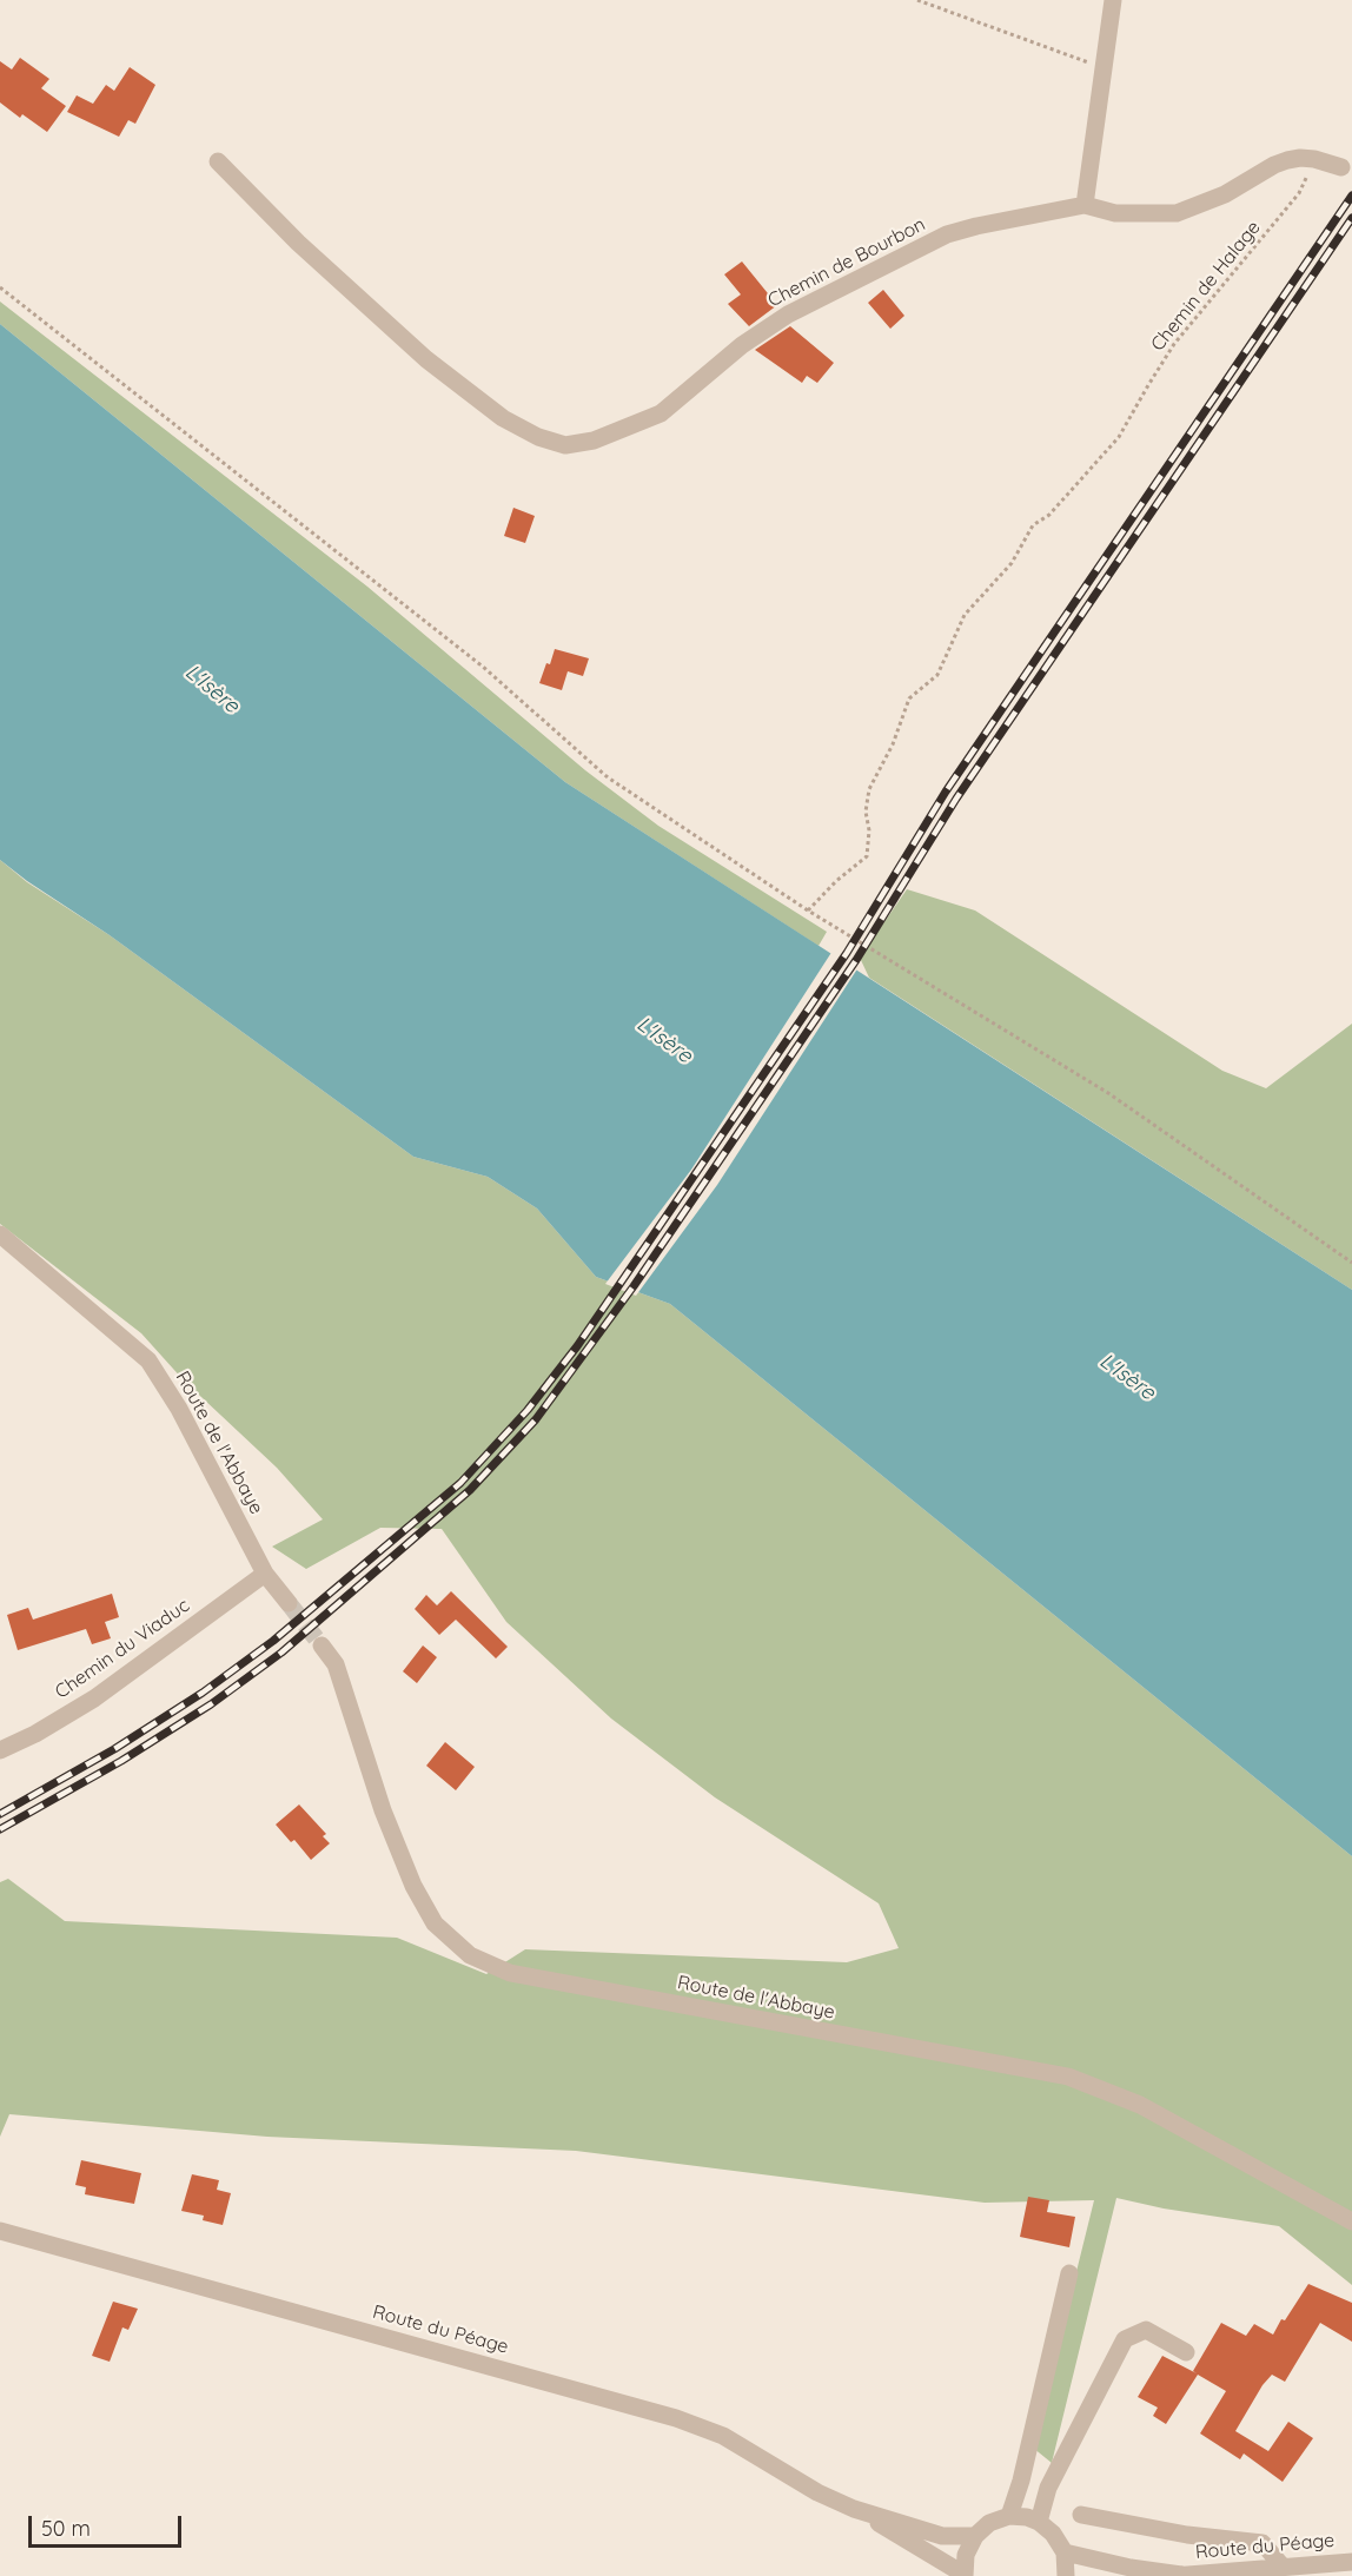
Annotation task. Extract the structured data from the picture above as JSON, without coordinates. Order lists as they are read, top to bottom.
{
  "streets": {
    "street": [
      "Chemin de Bourbon",
      "Route de l'Abbaye",
      "Chemin du Viaduc",
      "Route du Péage"
    ],
    "path": ["Chemin de Halage"]
  },
  "crossings": [
    ["Route de l'Abbaye", "Chemin du Viaduc"]
  ],
  "water": ["L'Isère"],
  "scale_bar": "50 m"
}
